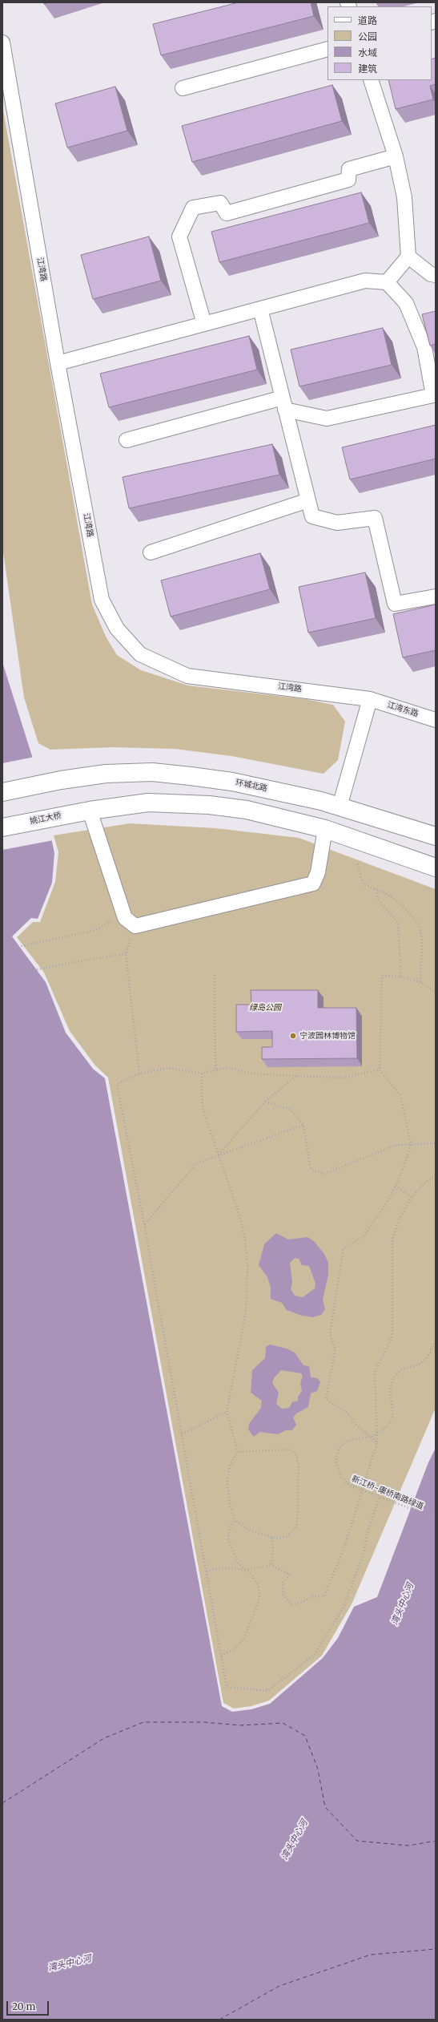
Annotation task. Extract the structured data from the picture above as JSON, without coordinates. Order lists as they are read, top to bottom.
{
  "streets": {
    "main road": ["环城北路", "姚江大桥"],
    "street": ["江湾路", "江湾东路"],
    "path": ["新江桥-康桥南路绿道"]
  },
  "crossings": [
    ["江湾路", "江湾东路"]
  ],
  "water": ["湾头中心河"],
  "parks": ["绿岛公园"],
  "places": ["宁波园林博物馆"],
  "legend": [
    "道路",
    "公园",
    "水域",
    "建筑"
  ],
  "scale_bar": "20 m"
}
